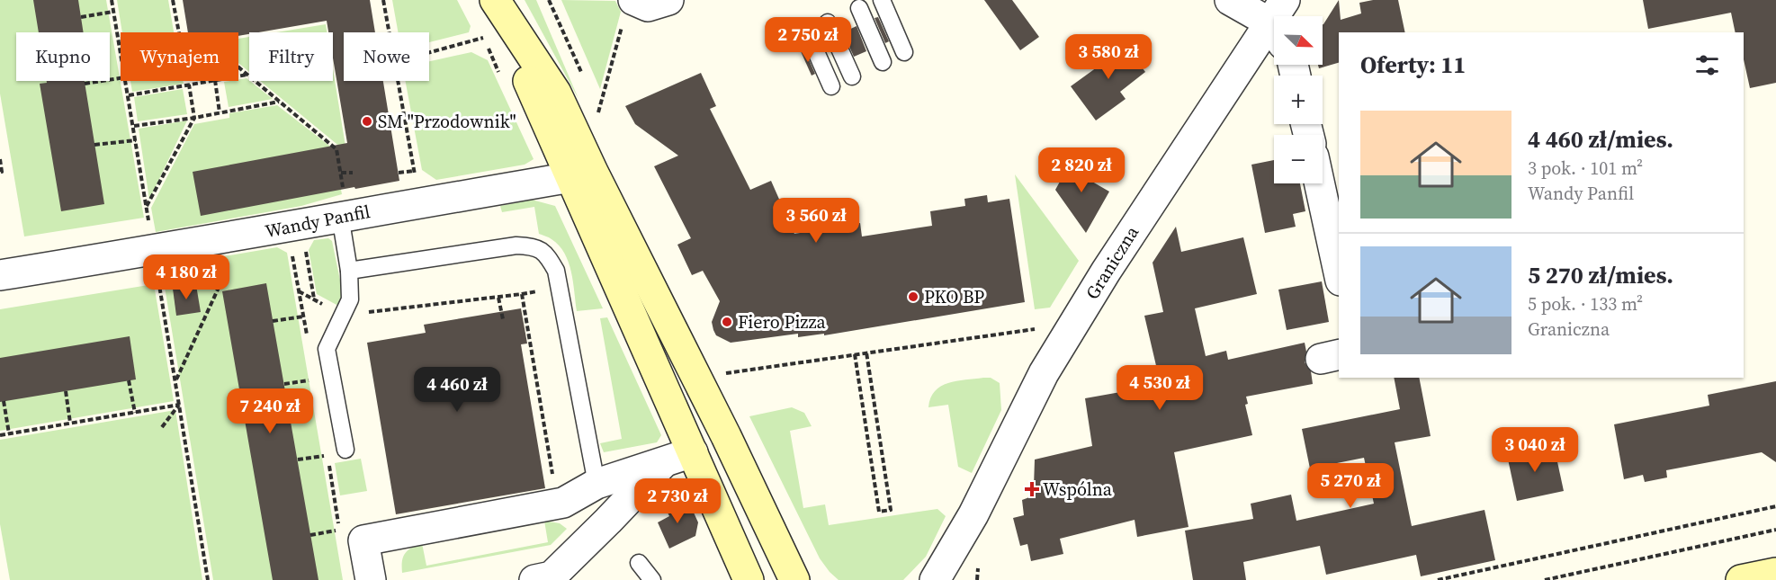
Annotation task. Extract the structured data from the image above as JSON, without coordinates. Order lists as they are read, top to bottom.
{
  "streets": {
    "street": ["Wandy Panfil", "Graniczna"]
  },
  "places": {
    "other": ["SM \"Przodownik\"", "PKO BP", "Fiero Pizza"],
    "health": ["Wspólna"]
  },
  "north": "bottom right",
  "page": {
    "map_buttons": ["+", "−"],
    "price": [
      "2 750 zł",
      "3 580 zł",
      "2 820 zł",
      "3 560 zł",
      "4 180 zł",
      "4 530 zł",
      "4 460 zł",
      "7 240 zł",
      "3 040 zł",
      "5 270 zł",
      "2 730 zł"
    ],
    "chip": [
      "Kupno",
      "Wynajem",
      "Filtry",
      "Nowe"
    ],
    "heading": "Oferty: 11",
    "list": [
      {
        "name": "4 460 zł/mies.",
        "note": "3 pok. · 101 m² · Wandy Panfil"
      },
      {
        "name": "5 270 zł/mies.",
        "note": "5 pok. · 133 m² · Graniczna"
      }
    ]
  }
}
